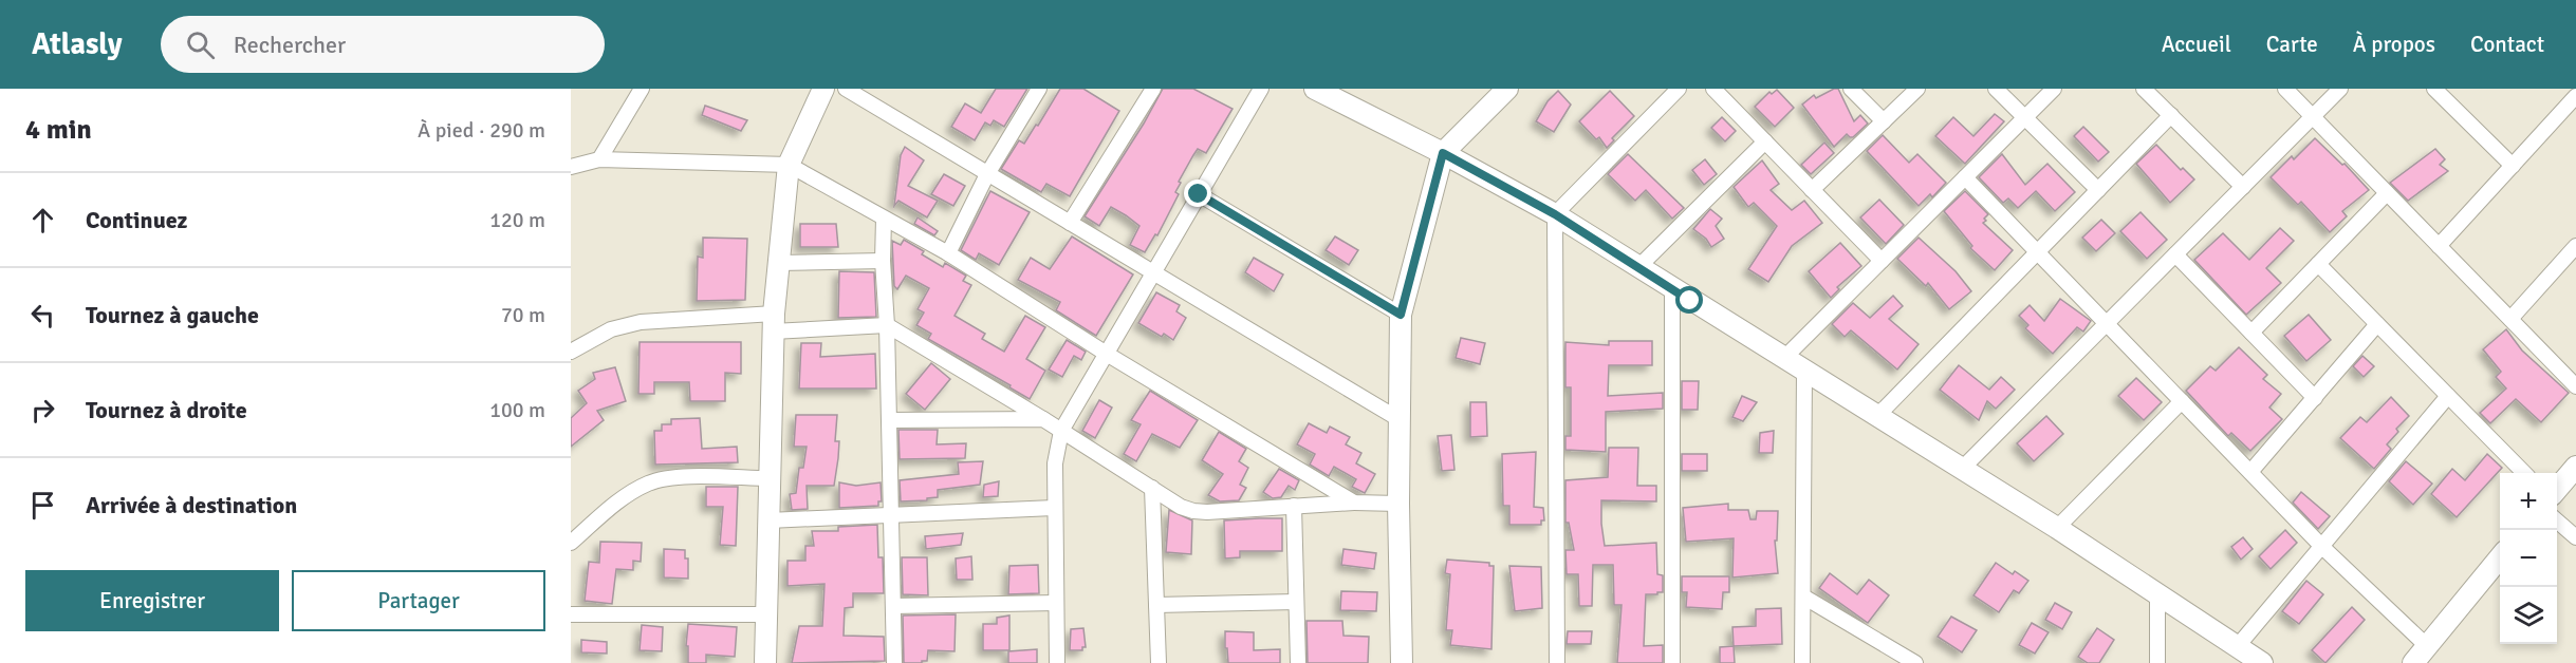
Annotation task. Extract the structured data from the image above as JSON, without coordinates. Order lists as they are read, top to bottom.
{
  "page": {
    "header": "Atlasly",
    "search": "Rechercher",
    "nav": [
      "Accueil",
      "Carte",
      "À propos",
      "Contact"
    ],
    "heading": ["4 min", "À pied · 290 m"],
    "list": [
      ["Continuez", "120 m"],
      ["Tournez à gauche", "70 m"],
      ["Tournez à droite", "100 m"],
      "Arrivée à destination"
    ],
    "map_buttons": ["+", "−"],
    "buttons": ["Enregistrer", "Partager"]
  }
}
